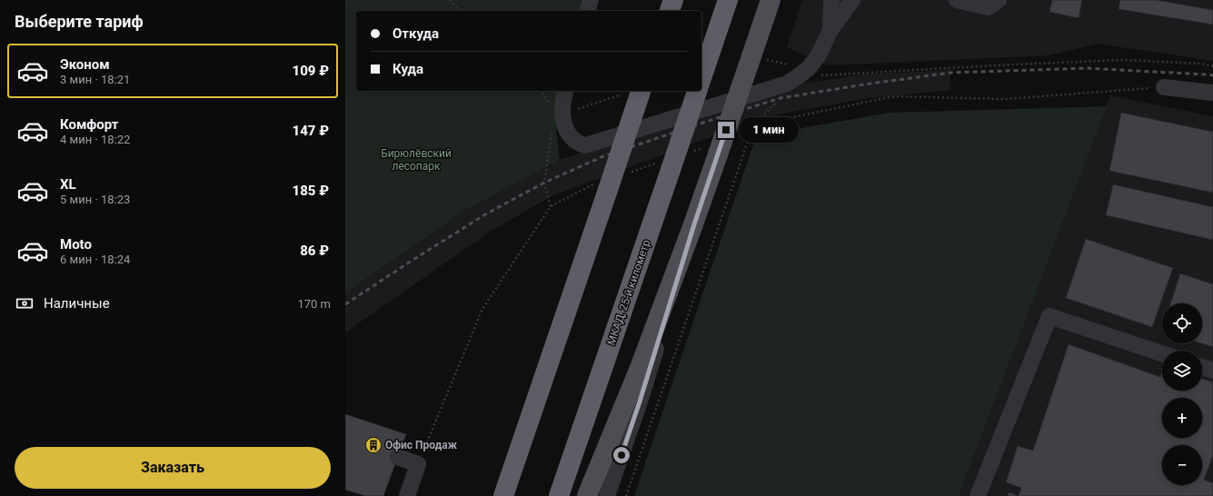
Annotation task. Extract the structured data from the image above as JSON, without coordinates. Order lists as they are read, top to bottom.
{
  "streets": {
    "highway": ["МКАД, 25-й километр"]
  },
  "parks": ["Бирюлёвский лесопарк"],
  "places": {
    "building": ["Офис Продаж"]
  },
  "page": {
    "heading": "Выберите тариф",
    "banner": ["Откуда", "Куда"],
    "list": [
      {
        "name": "Эконом",
        "note": "3 мин · 18:21",
        "value": "109 ₽"
      },
      {
        "name": "Комфорт",
        "note": "4 мин · 18:22",
        "value": "147 ₽"
      },
      {
        "name": "XL",
        "note": "5 мин · 18:23",
        "value": "185 ₽"
      },
      {
        "name": "Moto",
        "note": "6 мин · 18:24",
        "value": "86 ₽"
      }
    ],
    "bubble": "1 мин",
    "pay": ["Наличные", "170 m"],
    "map_buttons": ["+", "−"],
    "buttons": "Заказать"
  }
}
